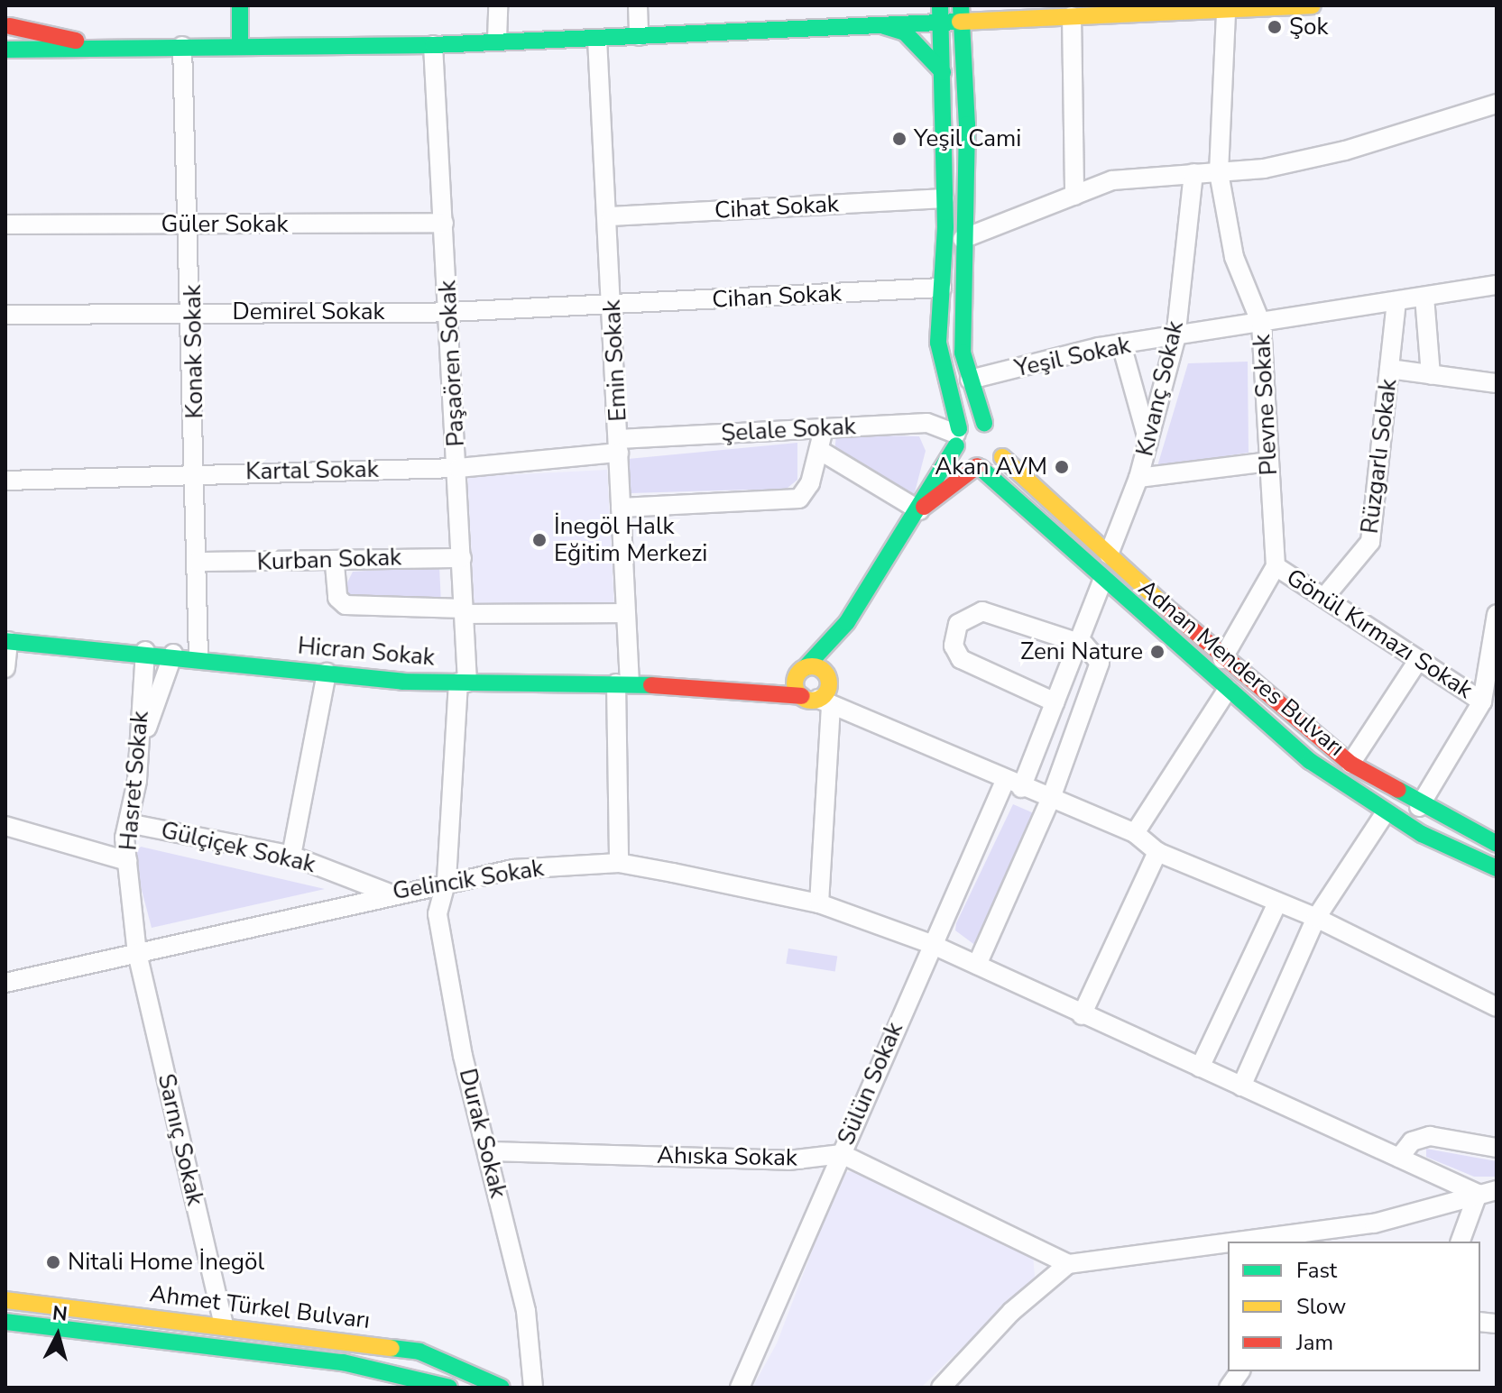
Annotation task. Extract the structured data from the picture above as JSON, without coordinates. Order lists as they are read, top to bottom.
{
  "streets": {
    "main road": ["Hicran Sokak", "Adnan Menderes Bulvarı", "Ahmet Türkel Bulvarı"],
    "street": [
      "Cihat Sokak",
      "Güler Sokak",
      "Cihan Sokak",
      "Demirel Sokak",
      "Konak Sokak",
      "Yeşil Sokak",
      "Emin Sokak",
      "Paşaören Sokak",
      "Kıvanç Sokak",
      "Plevne Sokak",
      "Şelale Sokak",
      "Rüzgarlı Sokak",
      "Kartal Sokak",
      "Kurban Sokak",
      "Gönül Kırmazı Sokak",
      "Hasret Sokak",
      "Gülçiçek Sokak",
      "Gelincik Sokak",
      "Sülün Sokak",
      "Durak Sokak",
      "Sarnıç Sokak",
      "Ahıska Sokak"
    ]
  },
  "crossings": [
    ["Cihat Sokak", "Emin Sokak"],
    ["Güler Sokak", "Konak Sokak"],
    ["Güler Sokak", "Paşaören Sokak"],
    ["Cihan Sokak", "Demirel Sokak"],
    ["Cihan Sokak", "Emin Sokak"],
    ["Demirel Sokak", "Konak Sokak"],
    ["Demirel Sokak", "Emin Sokak"],
    ["Demirel Sokak", "Paşaören Sokak"],
    ["Konak Sokak", "Kartal Sokak"],
    ["Konak Sokak", "Kurban Sokak"],
    ["Konak Sokak", "Hicran Sokak"],
    ["Yeşil Sokak", "Kıvanç Sokak"],
    ["Yeşil Sokak", "Plevne Sokak"],
    ["Yeşil Sokak", "Rüzgarlı Sokak"],
    ["Emin Sokak", "Şelale Sokak"],
    ["Emin Sokak", "Kartal Sokak"],
    ["Emin Sokak", "Hicran Sokak"],
    ["Emin Sokak", "Gelincik Sokak"],
    ["Paşaören Sokak", "Kartal Sokak"],
    ["Paşaören Sokak", "Kurban Sokak"],
    ["Paşaören Sokak", "Hicran Sokak"],
    ["Paşaören Sokak", "Gelincik Sokak"],
    ["Paşaören Sokak", "Durak Sokak"],
    ["Kıvanç Sokak", "Adnan Menderes Bulvarı"],
    ["Plevne Sokak", "Gönül Kırmazı Sokak"],
    ["Şelale Sokak", "Kartal Sokak"],
    ["Şelale Sokak", "Adnan Menderes Bulvarı"],
    ["Rüzgarlı Sokak", "Gönül Kırmazı Sokak"],
    ["Hicran Sokak", "Hasret Sokak"],
    ["Adnan Menderes Bulvarı", "Sülün Sokak"],
    ["Hasret Sokak", "Gülçiçek Sokak"],
    ["Hasret Sokak", "Gelincik Sokak"],
    ["Hasret Sokak", "Sarnıç Sokak"],
    ["Gülçiçek Sokak", "Gelincik Sokak"],
    ["Gelincik Sokak", "Sülün Sokak"],
    ["Gelincik Sokak", "Durak Sokak"],
    ["Gelincik Sokak", "Sarnıç Sokak"],
    ["Sülün Sokak", "Ahıska Sokak"],
    ["Durak Sokak", "Ahıska Sokak"],
    ["Sarnıç Sokak", "Ahmet Türkel Bulvarı"]
  ],
  "places": [
    "Şok",
    "Yeşil Cami",
    "Akan AVM",
    "İnegöl Halk Eğitim Merkezi",
    "Zeni Nature",
    "Nitali Home İnegöl"
  ],
  "legend": ["Fast", "Slow", "Jam"],
  "north": "top"
}
